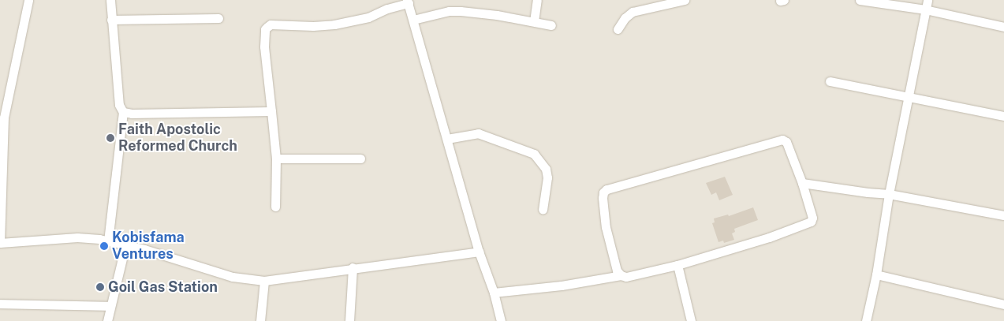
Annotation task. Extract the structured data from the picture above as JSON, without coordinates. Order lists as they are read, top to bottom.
{
  "places": ["Faith Apostolic Reformed Church", "Kobisfama Ventures", "Goil Gas Station"]
}
